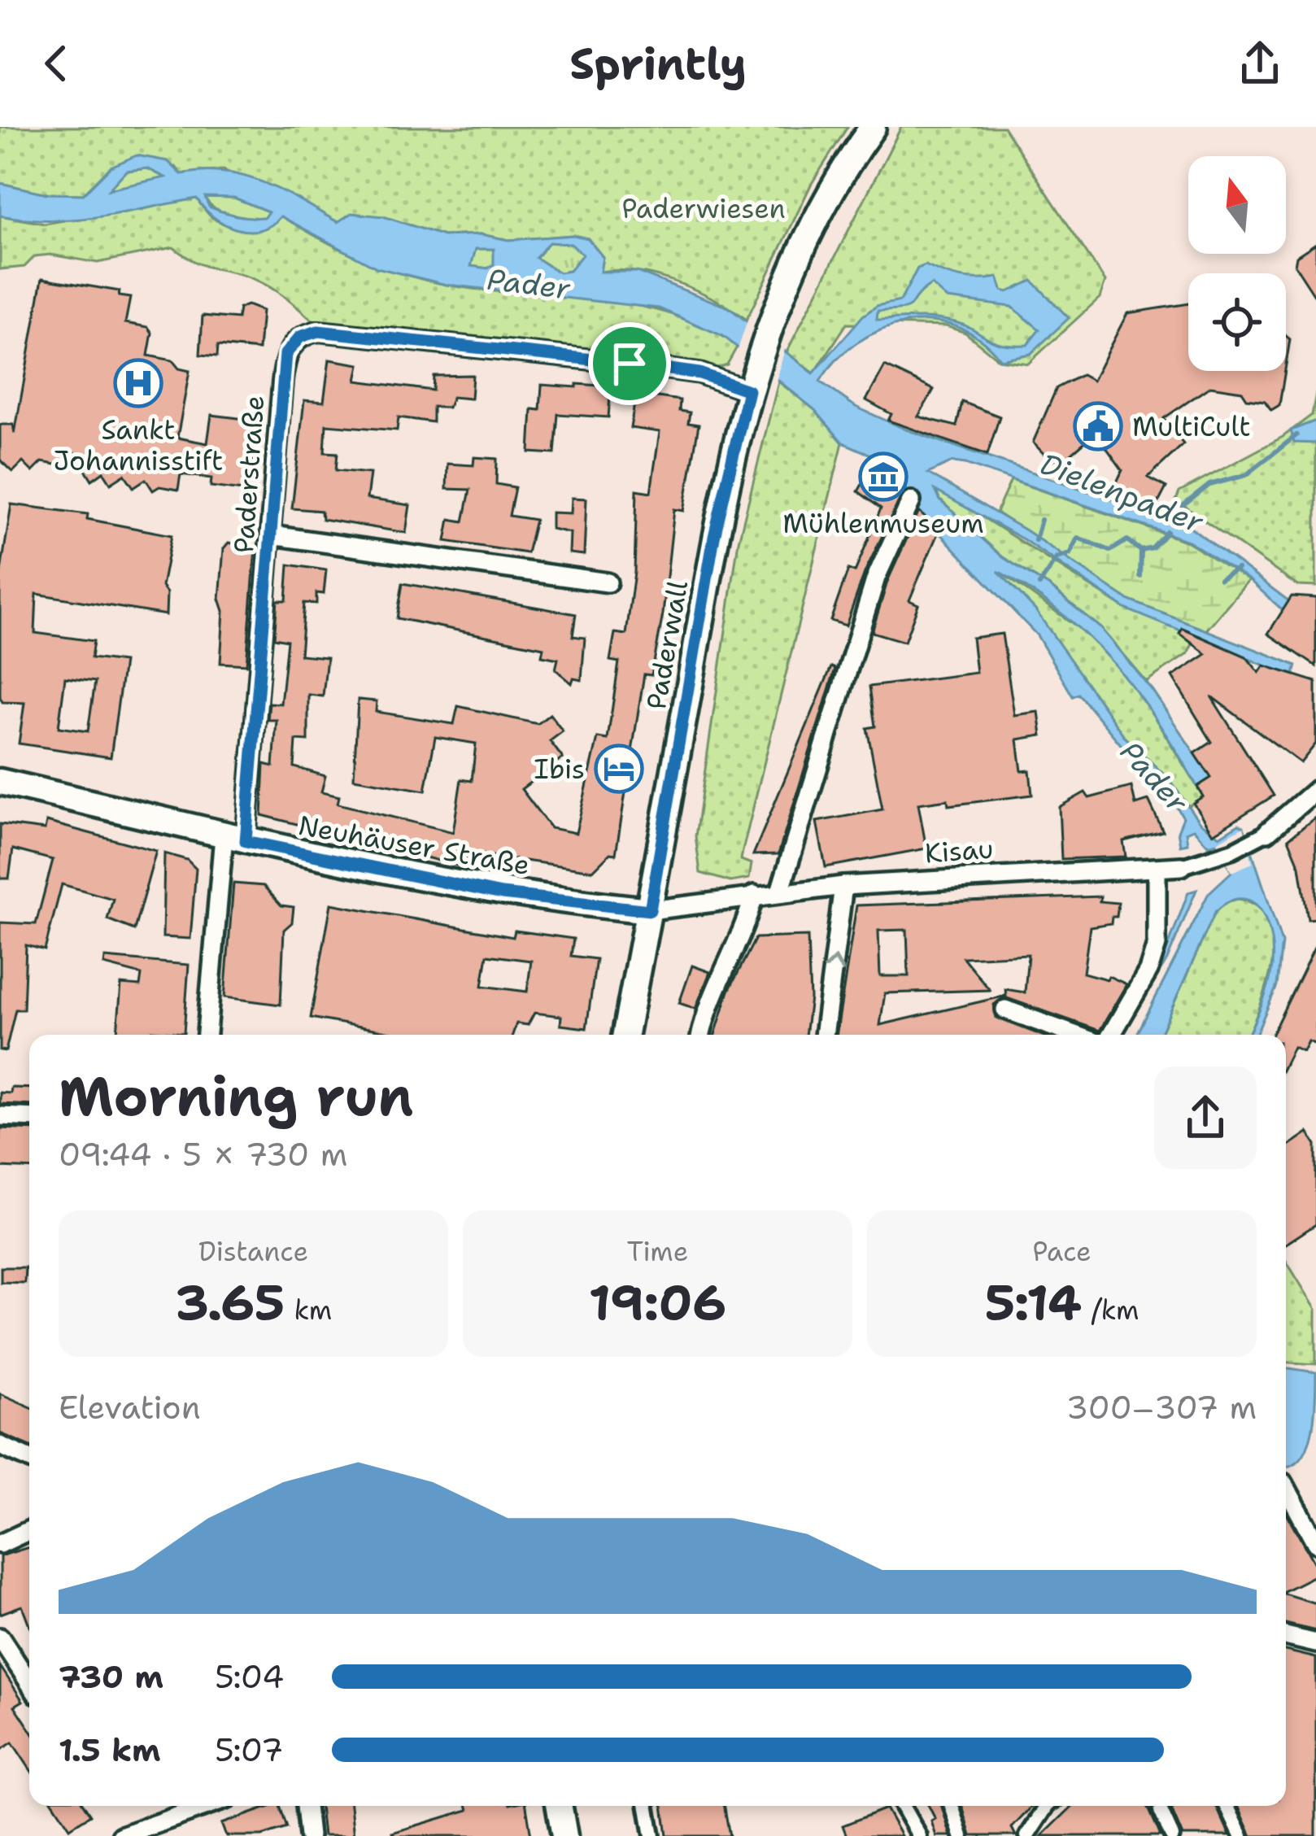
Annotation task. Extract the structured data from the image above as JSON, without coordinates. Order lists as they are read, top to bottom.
{
  "streets": {
    "main road": ["Paderwall", "Neuhäuser Straße"],
    "street": ["Paderstraße", "Kisau"]
  },
  "crossings": [
    ["Paderstraße", "Paderwall"],
    ["Paderstraße", "Neuhäuser Straße"],
    ["Paderwall", "Neuhäuser Straße"],
    ["Paderwall", "Kisau"],
    ["Neuhäuser Straße", "Kisau"]
  ],
  "water": ["Pader", "Dielenpader"],
  "parks": ["Paderwiesen"],
  "places": {
    "hospital": ["Sankt Johannisstift"],
    "public building": ["MultiCult"],
    "museum": ["Mühlenmuseum"],
    "hotel": ["Ibis"]
  },
  "north": "top",
  "page": {
    "header": "Sprintly",
    "heading": ["Morning run", "09:44 · 5 × 730 m"],
    "stats": [
      ["Distance", "3.65 km"],
      ["Time", "19:06"],
      ["Pace", "5:14 /km"]
    ],
    "chart": ["Elevation", "300–307 m"],
    "list": [
      {
        "name": "730 m",
        "note": "5:04"
      },
      {
        "name": "1.5 km",
        "note": "5:07"
      }
    ]
  }
}
